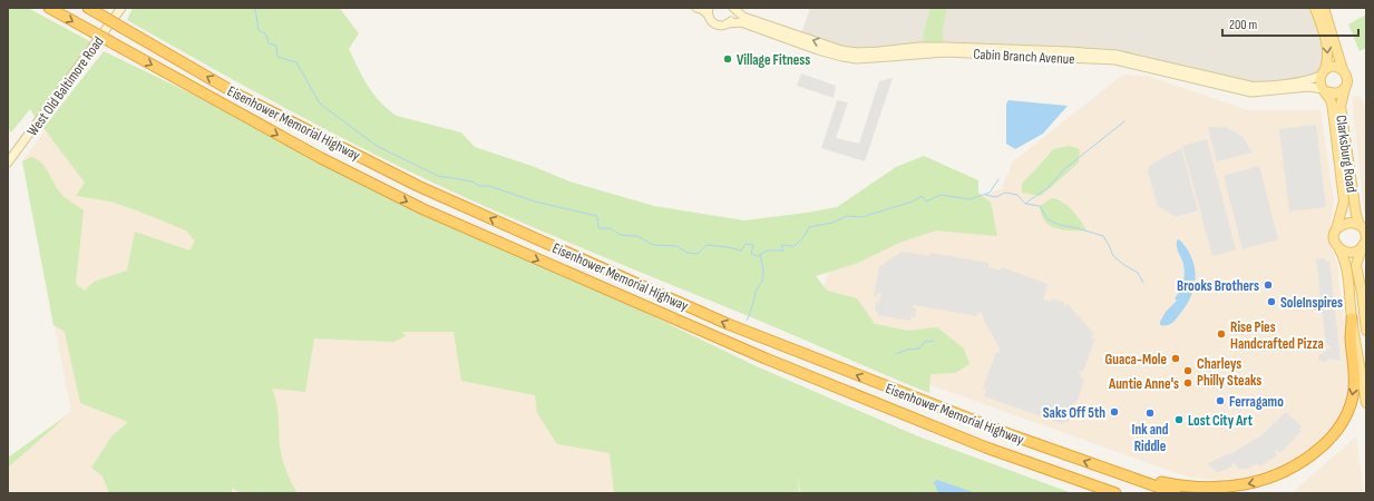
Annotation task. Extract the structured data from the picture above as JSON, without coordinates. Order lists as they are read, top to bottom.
{
  "streets": {
    "highway": ["Eisenhower Memorial Highway"],
    "main road": ["Clarksburg Road"],
    "street": ["Cabin Branch Avenue", "West Old Baltimore Road"]
  },
  "crossings": [
    ["Cabin Branch Avenue", "Clarksburg Road"]
  ],
  "places": [
    "Village Fitness",
    "Brooks Brothers",
    "SoleInspires",
    "Rise Pies Handcrafted Pizza",
    "Guaca-Mole",
    "Charleys Philly Steaks",
    "Auntie Anne's",
    "Ferragamo",
    "Saks Off 5th",
    "Ink and Riddle",
    "Lost City Art"
  ],
  "scale_bar": "200 m"
}
